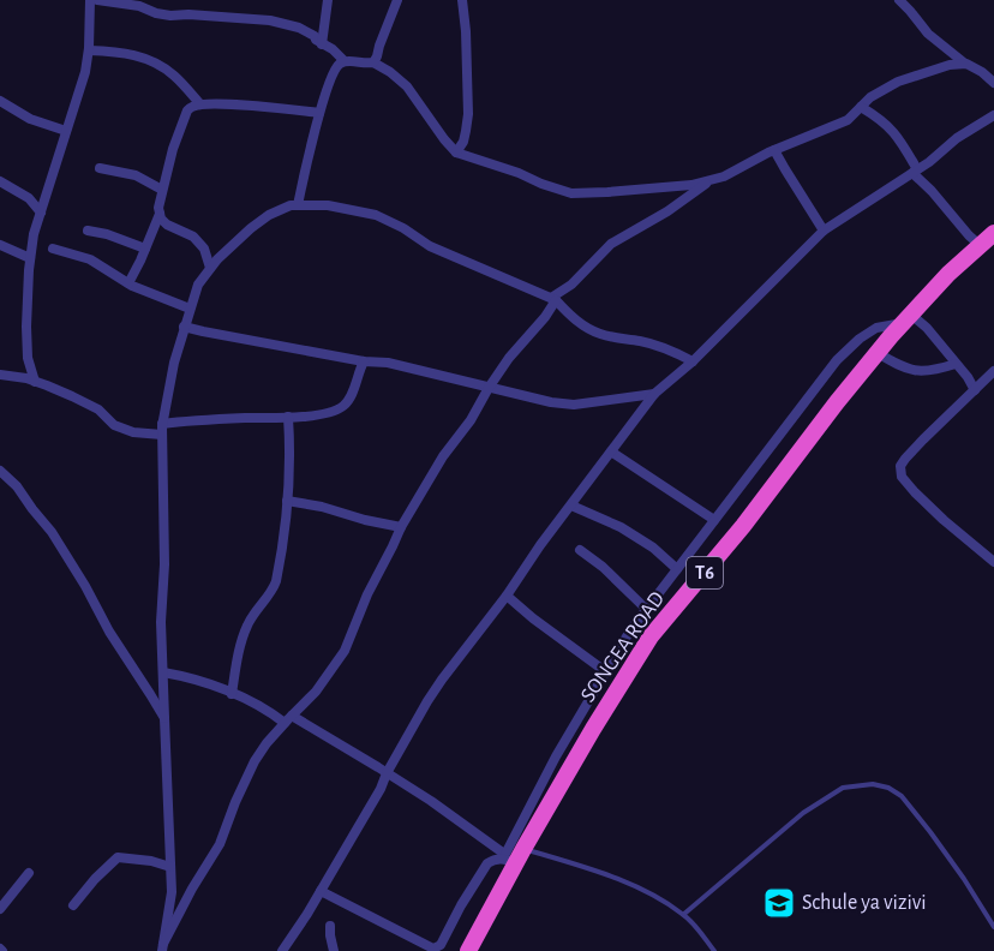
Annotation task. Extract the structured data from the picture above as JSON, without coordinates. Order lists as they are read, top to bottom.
{
  "streets": {
    "highway": ["T6", "SONGEA ROAD"]
  },
  "places": {
    "school or university": ["Schule ya vizivi"]
  }
}
